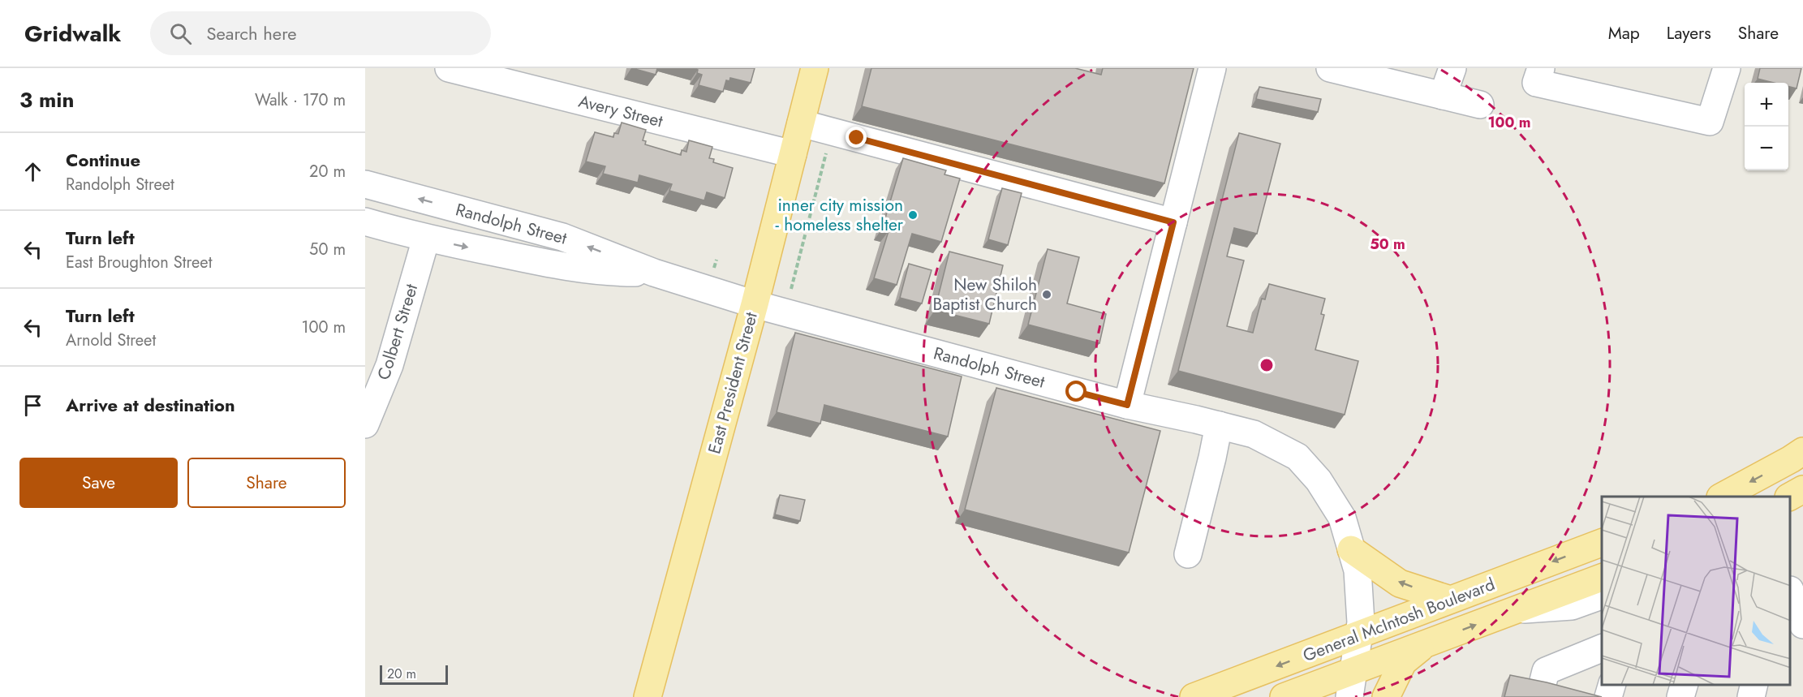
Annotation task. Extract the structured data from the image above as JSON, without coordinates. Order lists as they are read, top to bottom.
{
  "streets": {
    "main road": ["East President Street", "General McIntosh Boulevard"],
    "street": ["Avery Street", "Randolph Street", "Colbert Street"]
  },
  "crossings": [
    ["Avery Street", "East President Street"],
    ["Randolph Street", "Colbert Street"],
    ["Randolph Street", "East President Street"],
    ["Randolph Street", "General McIntosh Boulevard"]
  ],
  "places": ["inner city mission - homeless shelter", "New Shiloh Baptist Church"],
  "scale_bar": "20 m",
  "page": {
    "header": "Gridwalk",
    "search": "Search here",
    "nav": ["Map", "Layers", "Share"],
    "heading": ["3 min", "Walk · 170 m"],
    "map_buttons": ["+", "−"],
    "list": [
      ["Continue", "Randolph Street", "20 m"],
      ["Turn left", "East Broughton Street", "50 m"],
      ["Turn left", "Arnold Street", "100 m"],
      "Arrive at destination"
    ],
    "buttons": ["Save", "Share"],
    "scale": "20 m"
  },
  "rings": ["100 m", "50 m"]
}
